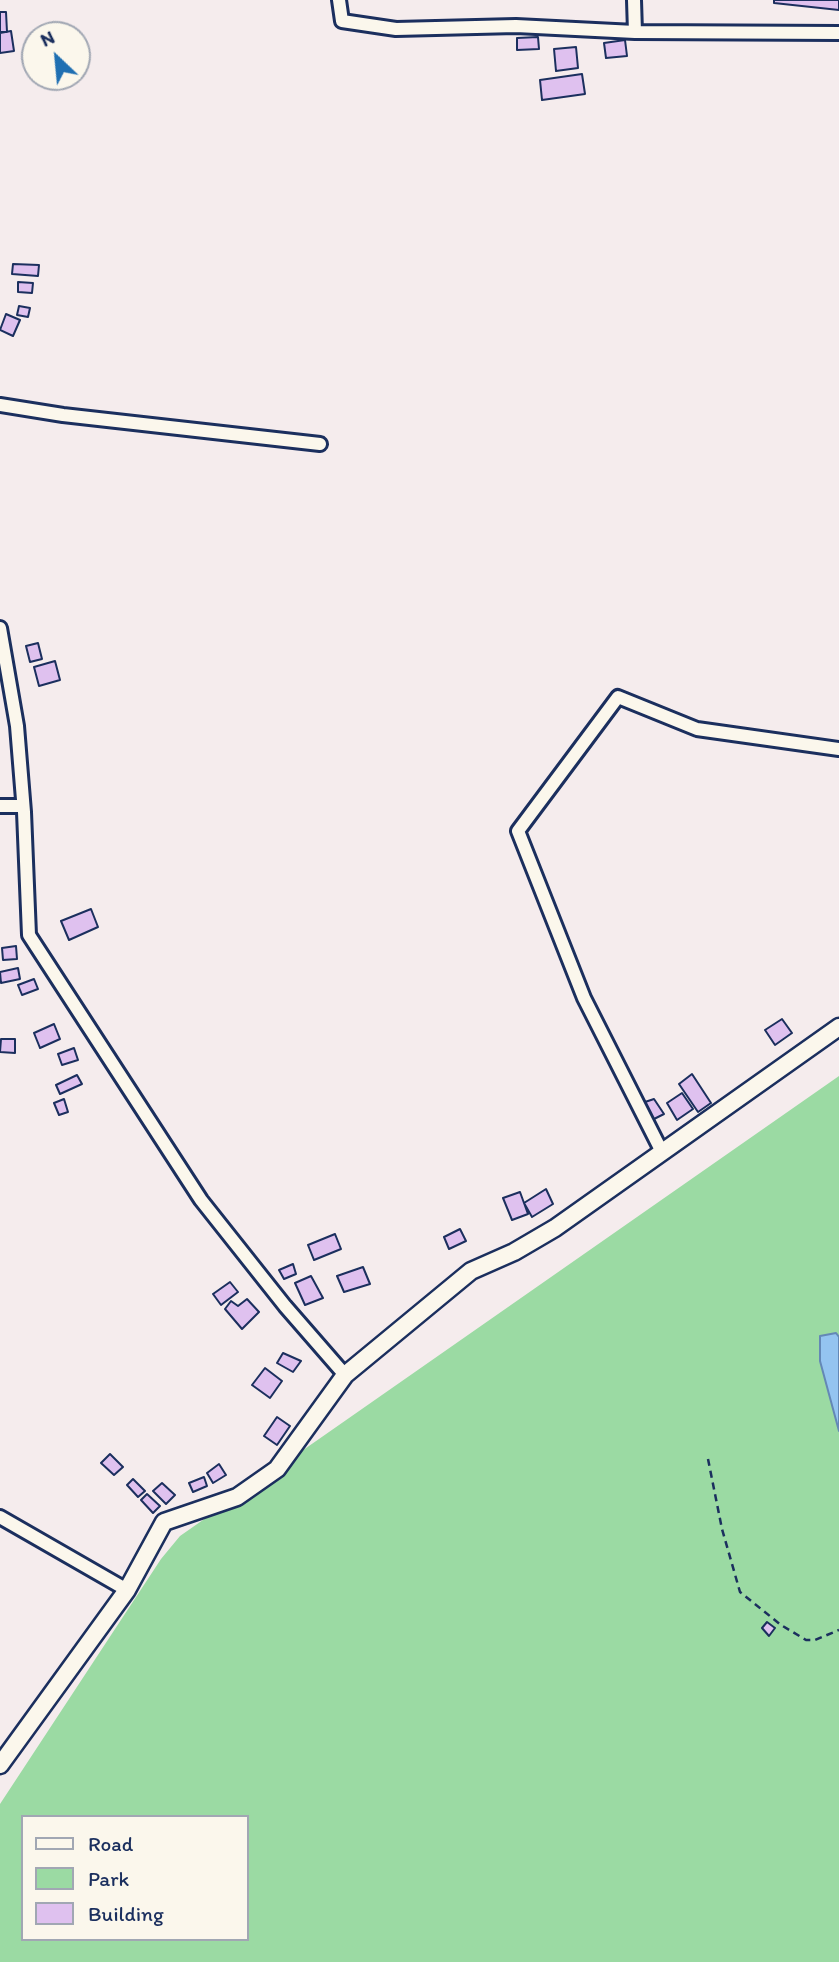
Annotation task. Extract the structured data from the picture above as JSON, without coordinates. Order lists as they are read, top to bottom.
{
  "legend": ["Road", "Park", "Building"],
  "north": "top left"
}
